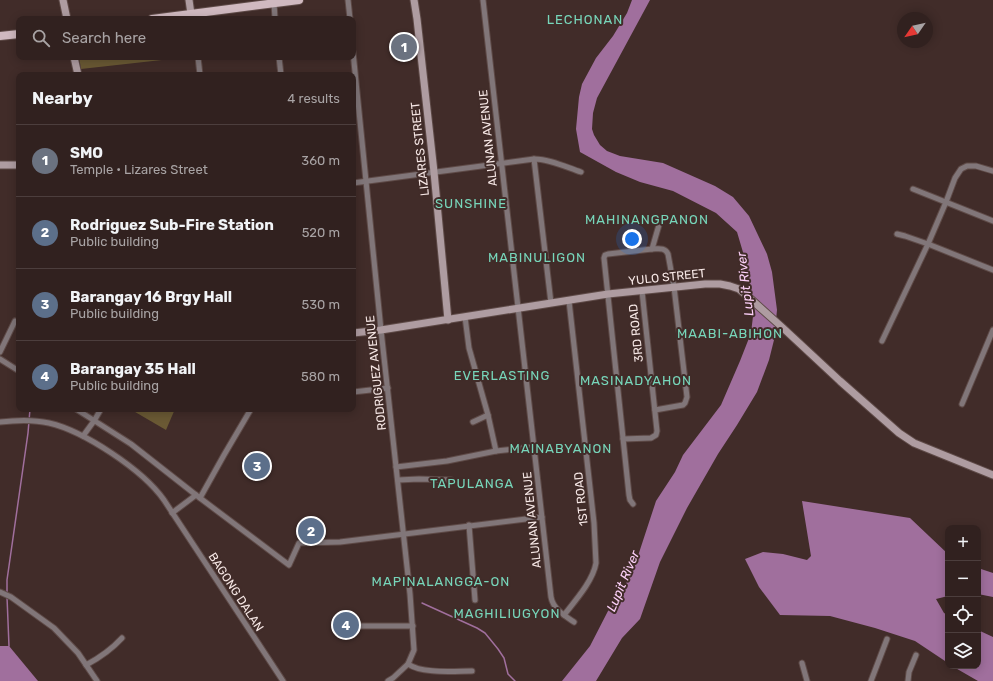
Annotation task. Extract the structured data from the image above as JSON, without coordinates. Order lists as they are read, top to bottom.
{
  "streets": {
    "street": [
      "ALUNAN AVENUE",
      "LIZARES STREET",
      "YULO STREET",
      "3RD ROAD",
      "RODRIGUEZ AVENUE",
      "1ST ROAD",
      "BAGONG DALAN"
    ]
  },
  "crossings": [
    ["ALUNAN AVENUE", "YULO STREET"],
    ["ALUNAN AVENUE", "1ST ROAD"],
    ["LIZARES STREET", "YULO STREET"],
    ["YULO STREET", "3RD ROAD"],
    ["YULO STREET", "RODRIGUEZ AVENUE"],
    ["YULO STREET", "1ST ROAD"]
  ],
  "districts": [
    "LECHONAN",
    "SUNSHINE",
    "MAHINANGPANON",
    "MABINULIGON",
    "MAABI-ABIHON",
    "EVERLASTING",
    "MASINADYAHON",
    "MAINABYANON",
    "TAPULANGA",
    "MAPINALANGGA-ON",
    "MAGHILIUGYON"
  ],
  "water": ["Lupit River"],
  "north": "bottom left",
  "page": {
    "search": "Search here",
    "pins": [
      "1",
      "3",
      "2",
      "4"
    ],
    "heading": ["Nearby", "4 results"],
    "list": [
      {
        "mark": "1",
        "name": "SMO",
        "note": "Temple · Lizares Street",
        "value": "360 m"
      },
      {
        "mark": "2",
        "name": "Rodriguez Sub-Fire Station",
        "note": "Public building",
        "value": "520 m"
      },
      {
        "mark": "3",
        "name": "Barangay 16 Brgy Hall",
        "note": "Public building",
        "value": "530 m"
      },
      {
        "mark": "4",
        "name": "Barangay 35 Hall",
        "note": "Public building",
        "value": "580 m"
      }
    ],
    "map_buttons": ["+", "−"]
  }
}
